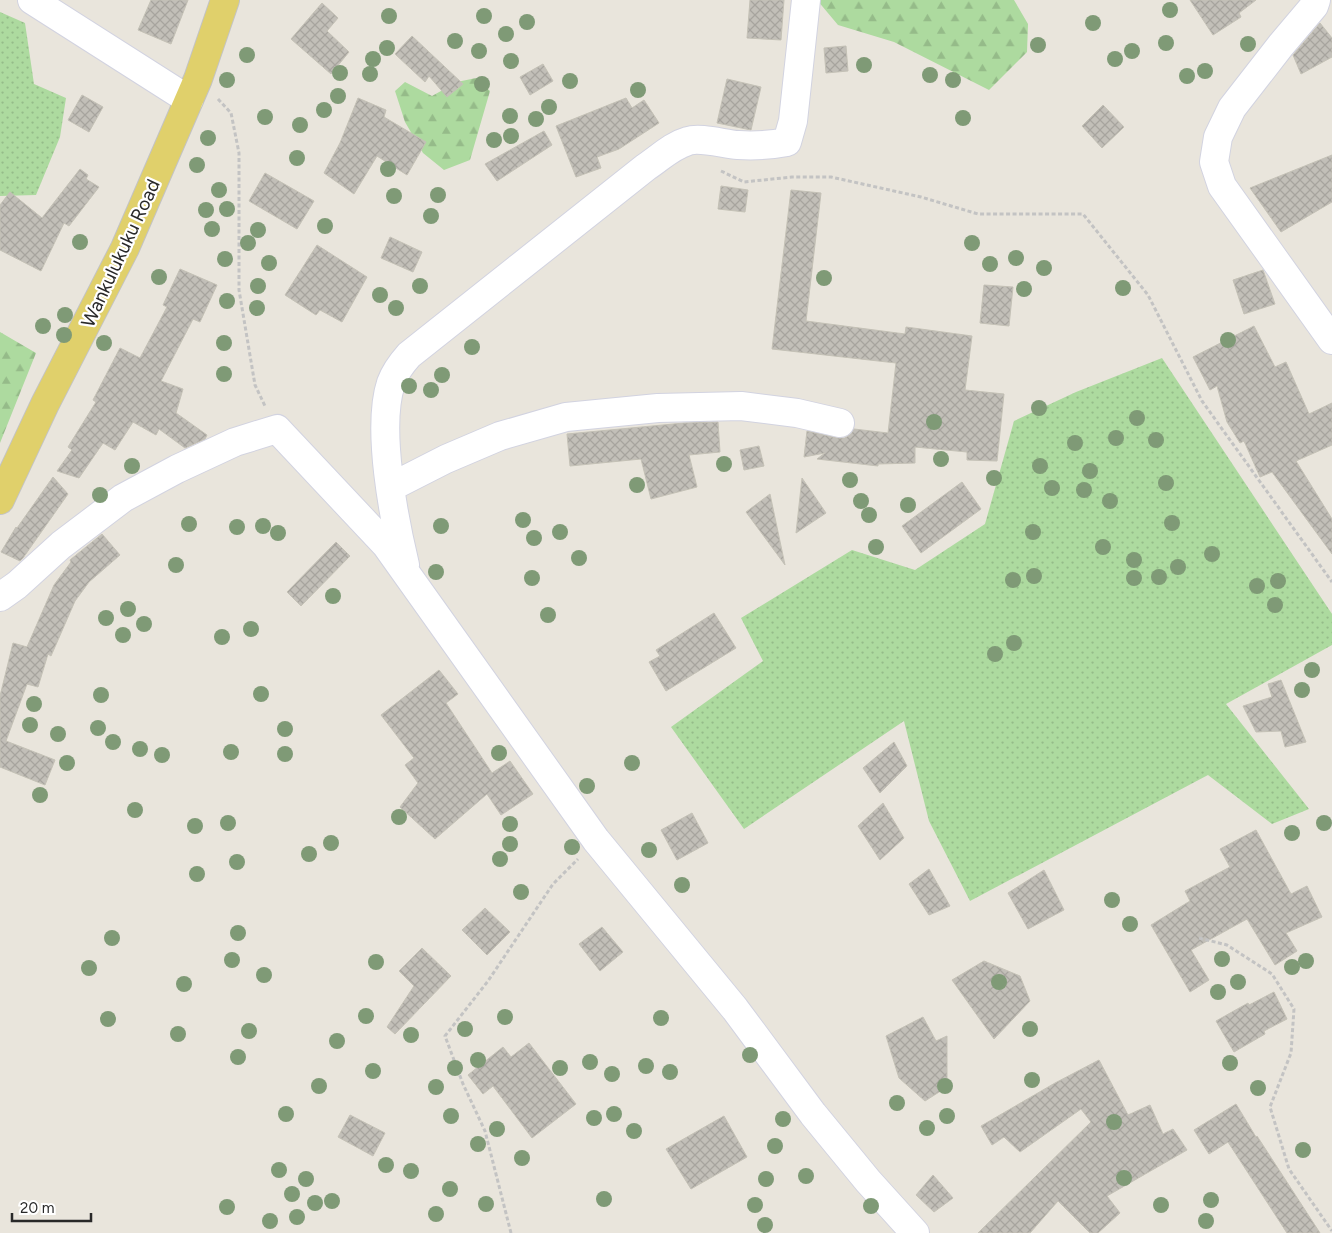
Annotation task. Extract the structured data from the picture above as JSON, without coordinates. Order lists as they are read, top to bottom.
{
  "streets": {
    "main road": ["Wankulukuku Road"]
  },
  "scale_bar": "20 m"
}
